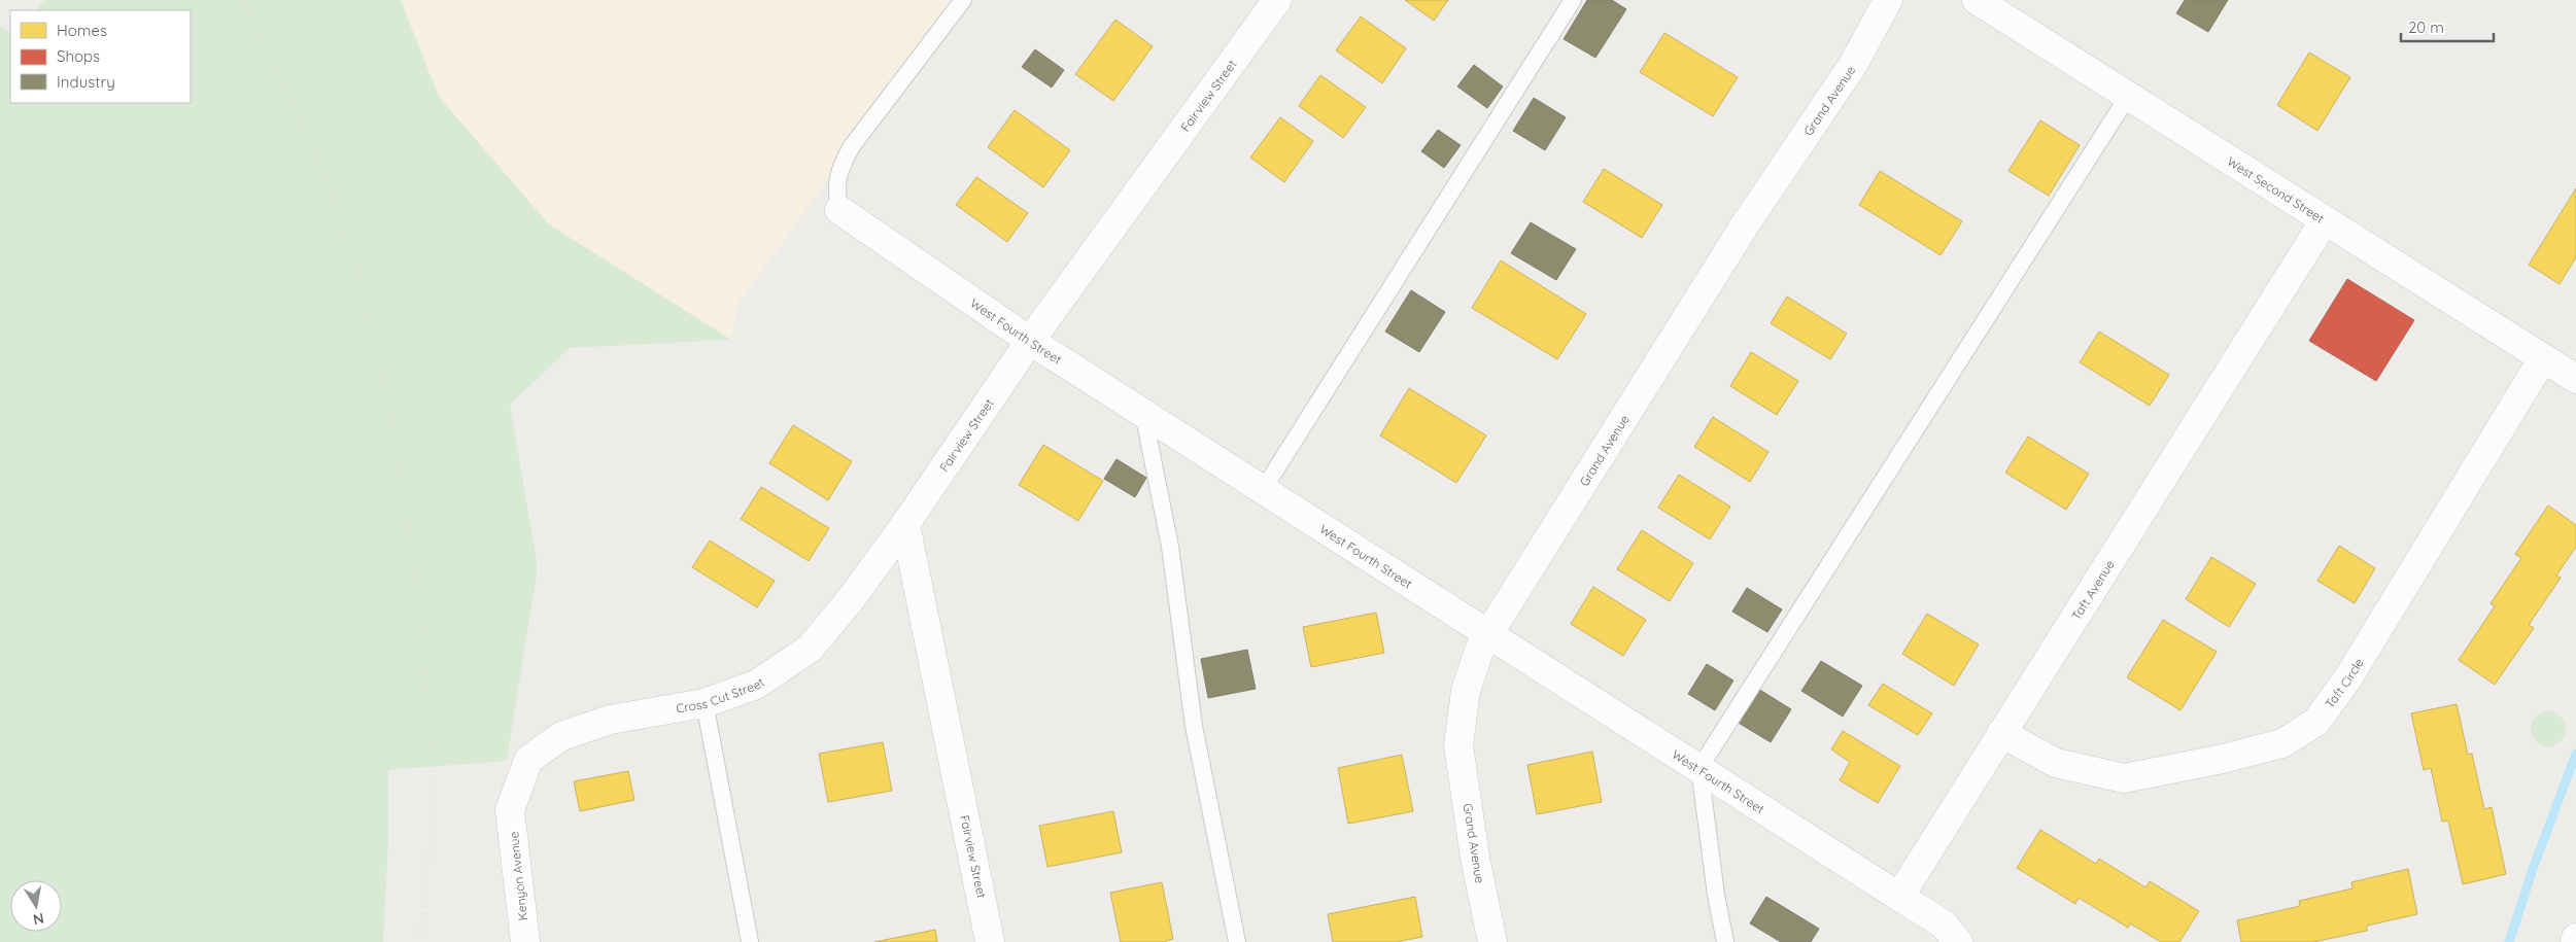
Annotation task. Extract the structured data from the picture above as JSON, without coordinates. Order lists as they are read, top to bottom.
{
  "streets": {
    "street": [
      "Fairview Street",
      "Grand Avenue",
      "West Second Street",
      "West Fourth Street",
      "Taft Avenue",
      "Taft Circle",
      "Cross Cut Street",
      "Kenyon Avenue"
    ]
  },
  "crossings": [
    ["Fairview Street", "West Fourth Street"],
    ["Fairview Street", "Cross Cut Street"],
    ["Grand Avenue", "West Fourth Street"],
    ["West Second Street", "Taft Avenue"],
    ["West Second Street", "Taft Circle"],
    ["West Fourth Street", "Taft Avenue"],
    ["Taft Avenue", "Taft Circle"],
    ["Cross Cut Street", "Kenyon Avenue"]
  ],
  "legend": ["Homes", "Shops", "Industry"],
  "scale_bar": "20 m",
  "north": "bottom"
}
